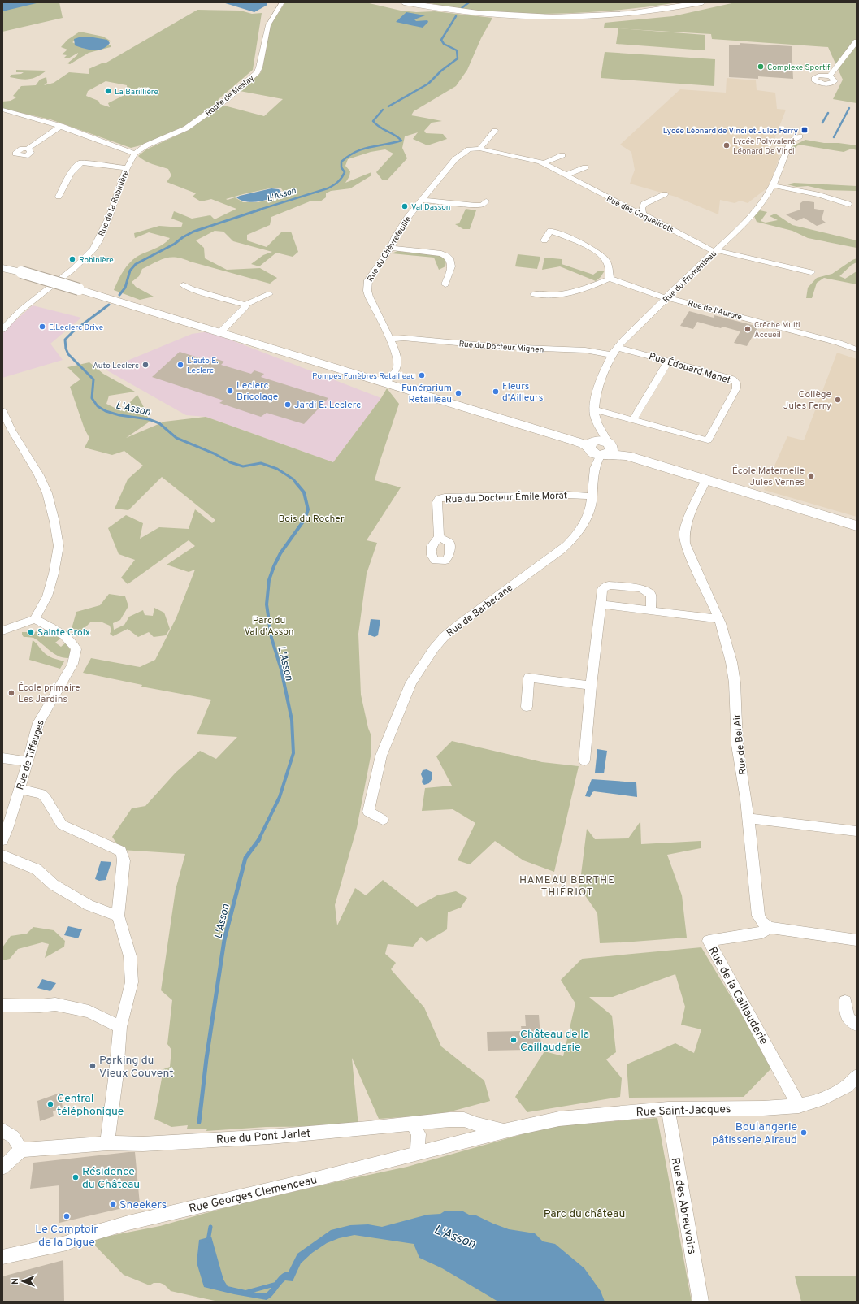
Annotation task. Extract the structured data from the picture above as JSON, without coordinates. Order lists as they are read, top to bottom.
{
  "streets": {
    "street": [
      "Route de Meslay",
      "Rue de la Robinière",
      "Rue des Coquelicots",
      "Rue du Chèvrefeuille",
      "Rue du Fromenteau",
      "Rue de l'Aurore",
      "Rue du Docteur Mignen",
      "Rue Édouard Manet",
      "Rue du Docteur Émile Morat",
      "Rue de Barbecane",
      "Rue de Bel Air",
      "Rue de Tiffauges",
      "Rue de la Caillauderie",
      "Rue Saint-Jacques",
      "Rue du Pont Jarlet",
      "Rue Georges Clemenceau",
      "Rue des Abreuvoirs"
    ]
  },
  "crossings": [
    ["Route de Meslay", "Rue de la Robinière"],
    ["Rue des Coquelicots", "Rue du Chèvrefeuille"],
    ["Rue des Coquelicots", "Rue du Fromenteau"],
    ["Rue du Chèvrefeuille", "Rue du Docteur Mignen"],
    ["Rue du Fromenteau", "Rue de l'Aurore"],
    ["Rue du Fromenteau", "Rue du Docteur Mignen"],
    ["Rue du Fromenteau", "Rue Édouard Manet"],
    ["Rue du Fromenteau", "Rue de Barbecane"],
    ["Rue du Docteur Émile Morat", "Rue de Barbecane"],
    ["Rue de Bel Air", "Rue de la Caillauderie"],
    ["Rue de la Caillauderie", "Rue Saint-Jacques"],
    ["Rue Saint-Jacques", "Rue du Pont Jarlet"],
    ["Rue Saint-Jacques", "Rue Georges Clemenceau"],
    ["Rue Saint-Jacques", "Rue des Abreuvoirs"],
    ["Rue du Pont Jarlet", "Rue Georges Clemenceau"]
  ],
  "districts": ["HAMEAU BERTHE THIÉRIOT"],
  "water": ["L'Asson"],
  "parks": ["Bois du Rocher", "Parc du Val d'Asson", "Parc du château"],
  "places": {
    "other": [
      "Complexe Sportif",
      "La Barillière",
      "Lycée Polyvalent Léonard De Vinci",
      "Val Dasson",
      "Robinière",
      "E.Leclerc Drive",
      "Crêche Multi Accueil",
      "Auto Leclerc",
      "L'auto E. Leclerc",
      "Pompes Funèbres Retailleau",
      "Leclerc Bricolage",
      "Fleurs d'Ailleurs",
      "Funérarium Retailleau",
      "Collège Jules Ferry",
      "Jardi E. Leclerc",
      "École Maternelle Jules Vernes",
      "Sainte Croix",
      "École primaire Les Jardins",
      "Château de la Caillauderie",
      "Parking du Vieux Couvent",
      "Central téléphonique",
      "Boulangerie pâtisserie Airaud",
      "Résidence du Château",
      "Sneekers",
      "Le Comptoir de la Digue"
    ],
    "transit": ["Lycée Léonard de Vinci et Jules Ferry"]
  },
  "north": "left"
}
